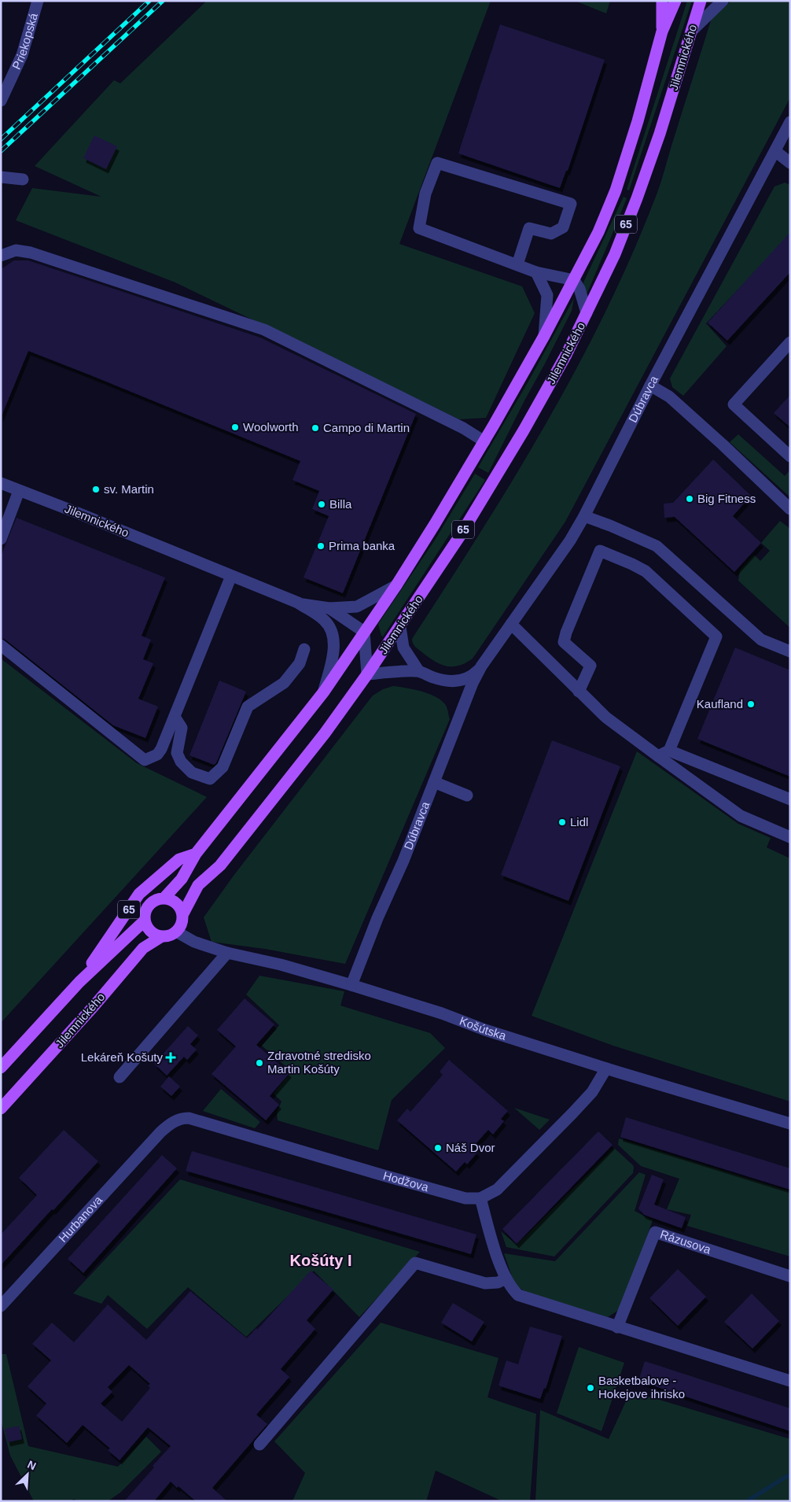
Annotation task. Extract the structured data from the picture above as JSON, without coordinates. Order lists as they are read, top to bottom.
{
  "streets": {
    "main road": ["Jilemnického", "65"],
    "street": [
      "Priekopská",
      "Dúbravca",
      "Košútska",
      "Hodžova",
      "Hurbanova",
      "Rázusova"
    ]
  },
  "crossings": [
    ["Jilemnického", "65"],
    ["Jilemnického", "Dúbravca"],
    ["Jilemnického", "Košútska"],
    ["65", "Košútska"],
    ["Dúbravca", "Košútska"],
    ["Hodžova", "Hurbanova"]
  ],
  "districts": ["Košúty I"],
  "places": {
    "other": [
      "Woolworth",
      "Campo di Martin",
      "sv. Martin",
      "Big Fitness",
      "Billa",
      "Prima banka",
      "Kaufland",
      "Lidl",
      "Zdravotné stredisko Martin Košúty",
      "Náš Dvor",
      "Basketbalove - Hokejove ihrisko"
    ],
    "health": ["Lekáreň Košuty"]
  },
  "north": "top right"
}
